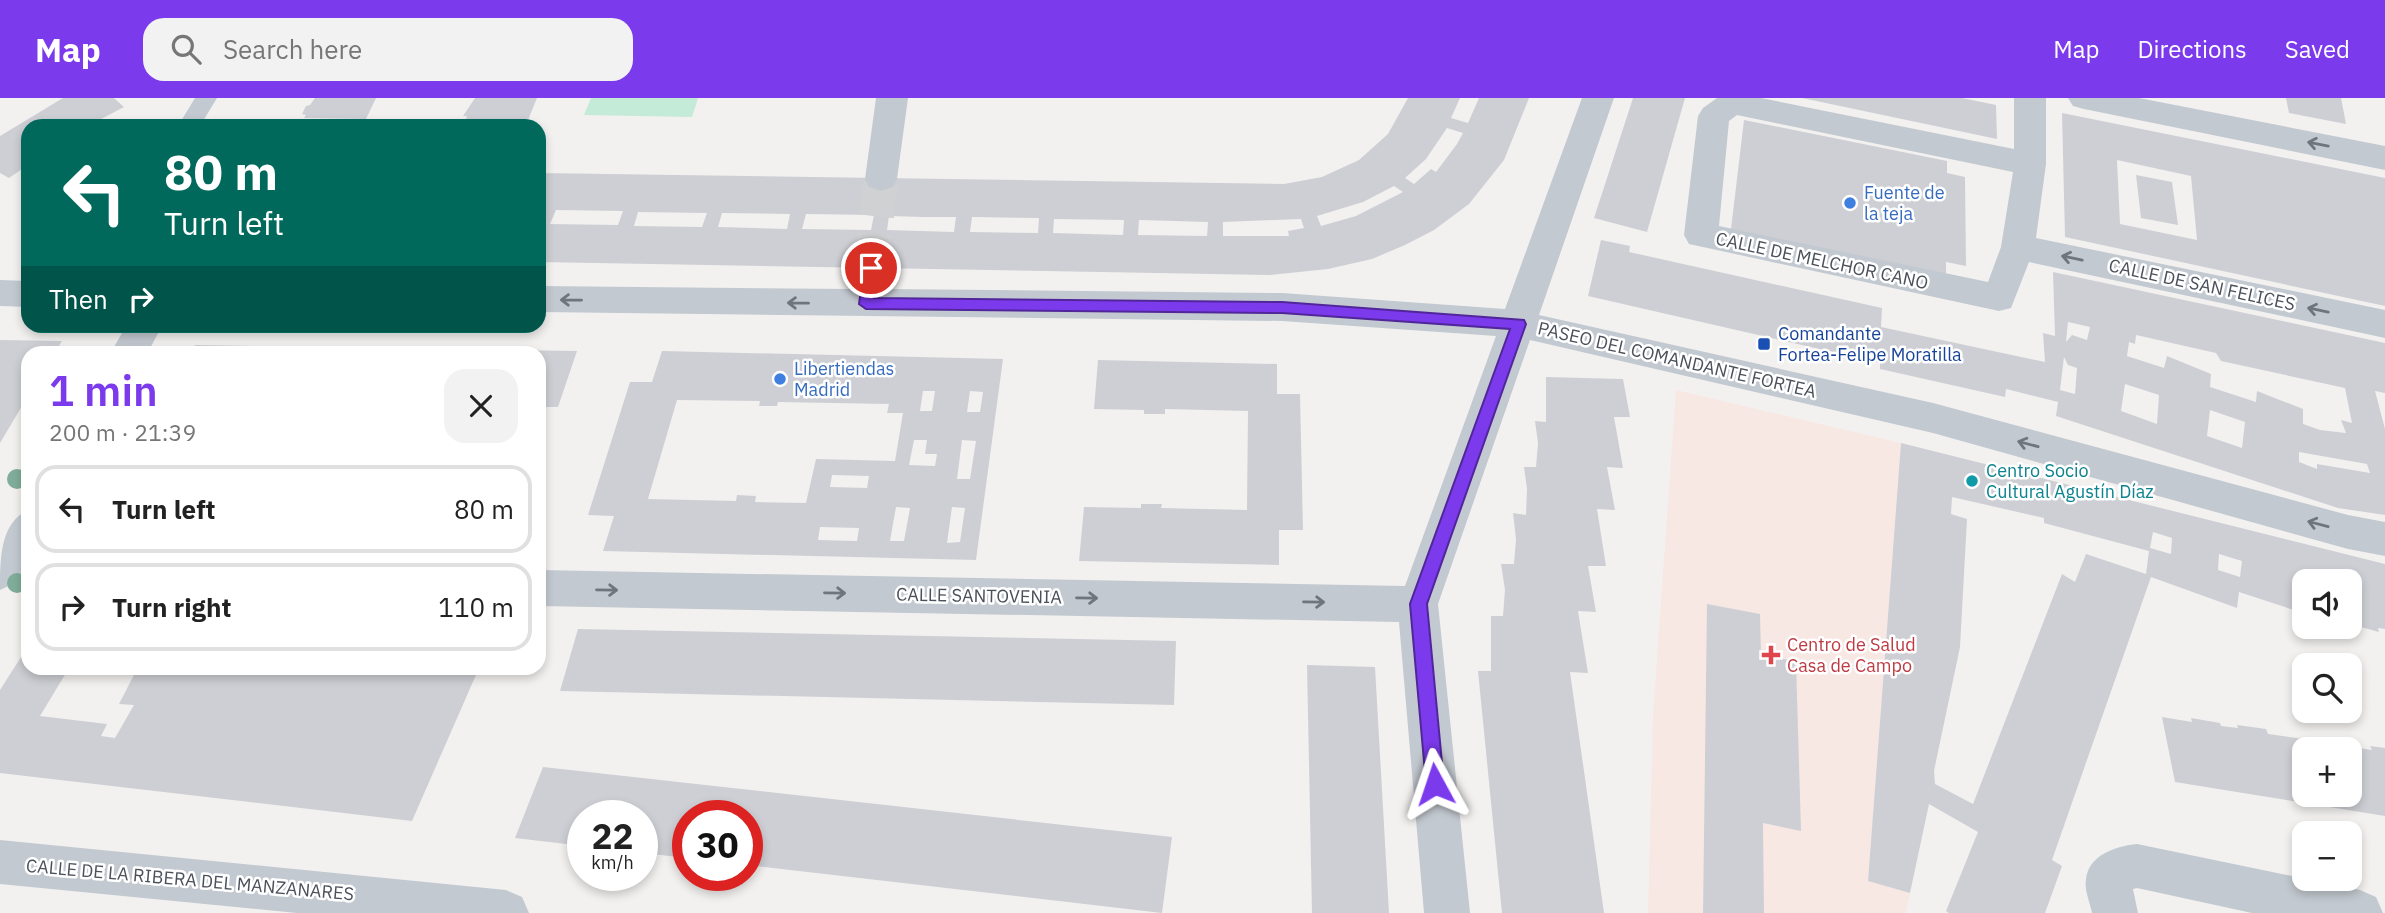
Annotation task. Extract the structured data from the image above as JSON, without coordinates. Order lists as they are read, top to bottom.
{
  "streets": {
    "street": [
      "CALLE DE MELCHOR CANO",
      "CALLE DE SAN FELICES",
      "PASEO DEL COMANDANTE FORTEA",
      "CALLE SANTOVENIA",
      "CALLE DE LA RIBERA DEL MANZANARES"
    ]
  },
  "crossings": [
    ["CALLE DE MELCHOR CANO", "CALLE DE SAN FELICES"]
  ],
  "one_way": ["PASEO DEL COMANDANTE FORTEA", "CALLE SANTOVENIA"],
  "places": {
    "other": ["Fuente de la teja", "Libertiendas Madrid", "Centro Socio Cultural Agustín Díaz"],
    "transit": ["Comandante Fortea-Felipe Moratilla"],
    "health": ["Centro de Salud Casa de Campo"]
  },
  "page": {
    "header": "Map",
    "search": "Search here",
    "nav": ["Map", "Directions", "Saved"],
    "turn": ["80 m", "Turn left"],
    "then": "Then",
    "heading": ["1 min", "200 m · 21:39"],
    "list": [
      {
        "name": "Turn left",
        "value": "80 m"
      },
      {
        "name": "Turn right",
        "value": "110 m"
      }
    ],
    "map_buttons": ["+", "−"],
    "speed": "22 km/h",
    "limit": "30"
  }
}
